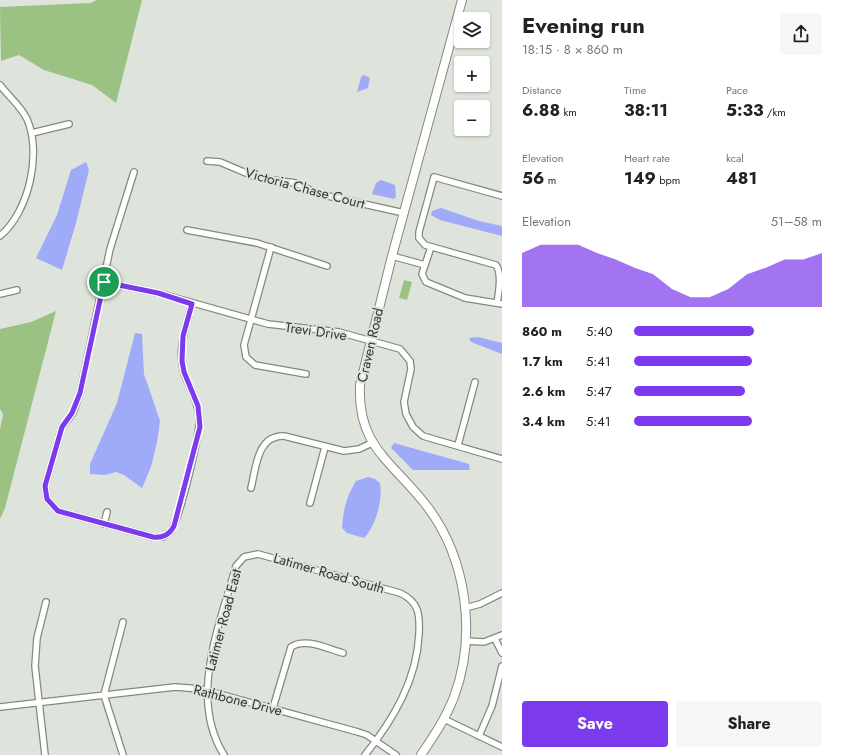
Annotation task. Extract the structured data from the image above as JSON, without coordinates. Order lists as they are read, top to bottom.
{
  "streets": {
    "street": [
      "Victoria Chase Court",
      "Trevi Drive",
      "Craven Road",
      "Latimer Road South",
      "Latimer Road East",
      "Rathbone Drive"
    ]
  },
  "crossings": [
    ["Victoria Chase Court", "Craven Road"],
    ["Trevi Drive", "Craven Road"],
    ["Latimer Road South", "Latimer Road East"],
    ["Latimer Road South", "Rathbone Drive"],
    ["Latimer Road East", "Rathbone Drive"]
  ],
  "page": {
    "heading": ["Evening run", "18:15 · 8 × 860 m"],
    "map_buttons": ["+", "−"],
    "stats": [
      ["Distance", "6.88 km"],
      ["Time", "38:11"],
      ["Pace", "5:33 /km"],
      ["Elevation", "56 m"],
      ["Heart rate", "149 bpm"],
      ["kcal", "481"]
    ],
    "chart": ["Elevation", "51–58 m"],
    "list": [
      {
        "name": "860 m",
        "note": "5:40"
      },
      {
        "name": "1.7 km",
        "note": "5:41"
      },
      {
        "name": "2.6 km",
        "note": "5:47"
      },
      {
        "name": "3.4 km",
        "note": "5:41"
      }
    ],
    "buttons": ["Save", "Share"]
  }
}
